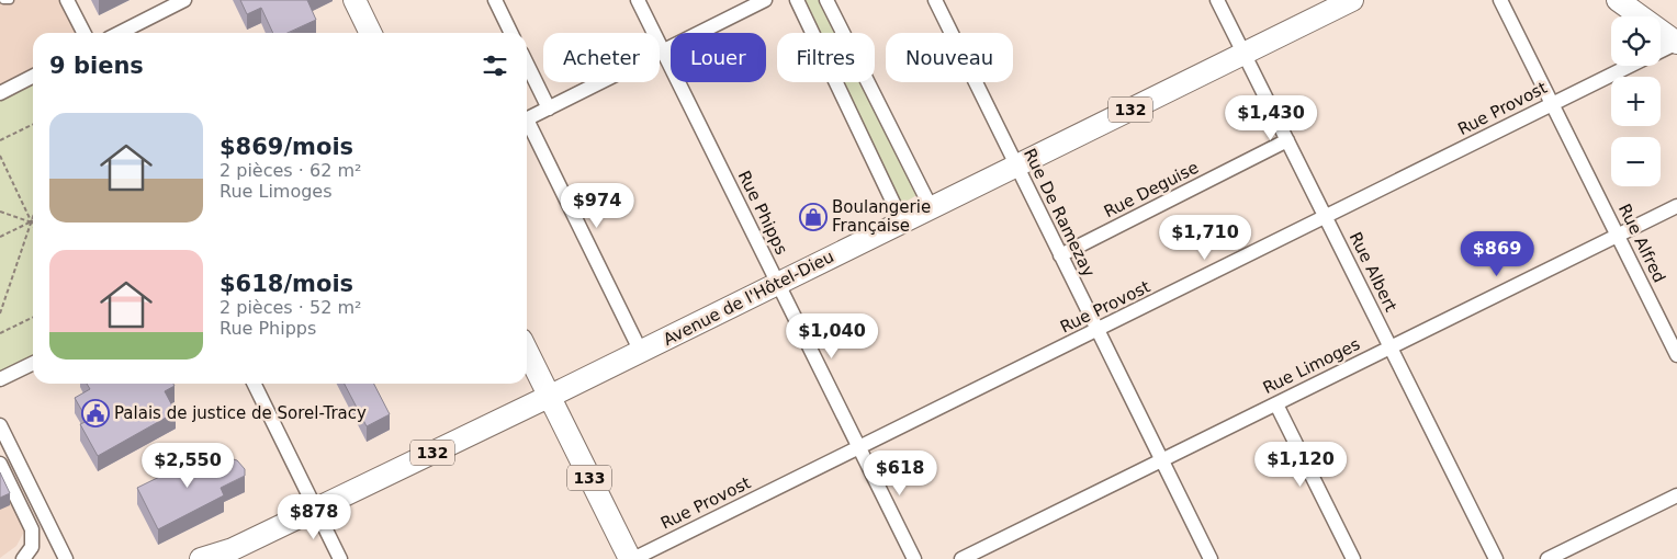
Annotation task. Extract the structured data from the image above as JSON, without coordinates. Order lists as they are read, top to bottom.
{
  "streets": {
    "main road": ["132", "Avenue de l'Hôtel-Dieu", "133"],
    "street": [
      "Rue Provost",
      "Rue Deguise",
      "Rue Phipps",
      "Rue De Ramezay",
      "Rue Alfred",
      "Rue Albert",
      "Rue Limoges"
    ]
  },
  "crossings": [
    ["Rue Provost", "Rue Phipps"],
    ["Rue Provost", "Rue De Ramezay"],
    ["Rue Provost", "Rue Alfred"],
    ["Rue Provost", "Rue Albert"],
    ["Rue Provost", "133"],
    ["Rue Deguise", "Rue De Ramezay"],
    ["Rue Deguise", "Rue Albert"],
    ["Rue Phipps", "Avenue de l'Hôtel-Dieu"],
    ["Rue De Ramezay", "Avenue de l'Hôtel-Dieu"],
    ["Rue De Ramezay", "Rue Limoges"],
    ["Rue Alfred", "Rue Limoges"],
    ["Rue Albert", "Avenue de l'Hôtel-Dieu"],
    ["Rue Albert", "Rue Limoges"],
    ["Avenue de l'Hôtel-Dieu", "133"]
  ],
  "places": {
    "shop": ["Boulangerie Française"],
    "public building": ["Palais de justice de Sorel-Tracy"]
  },
  "page": {
    "map_buttons": ["+", "−"],
    "chip": [
      "Acheter",
      "Louer",
      "Filtres",
      "Nouveau"
    ],
    "heading": "9 biens",
    "price": [
      "$1,430",
      "$974",
      "$1,710",
      "$869",
      "$1,040",
      "$1,120",
      "$2,550",
      "$618",
      "$878"
    ],
    "list": [
      {
        "name": "$869/mois",
        "note": "2 pièces · 62 m² · Rue Limoges"
      },
      {
        "name": "$618/mois",
        "note": "2 pièces · 52 m² · Rue Phipps"
      }
    ]
  }
}
